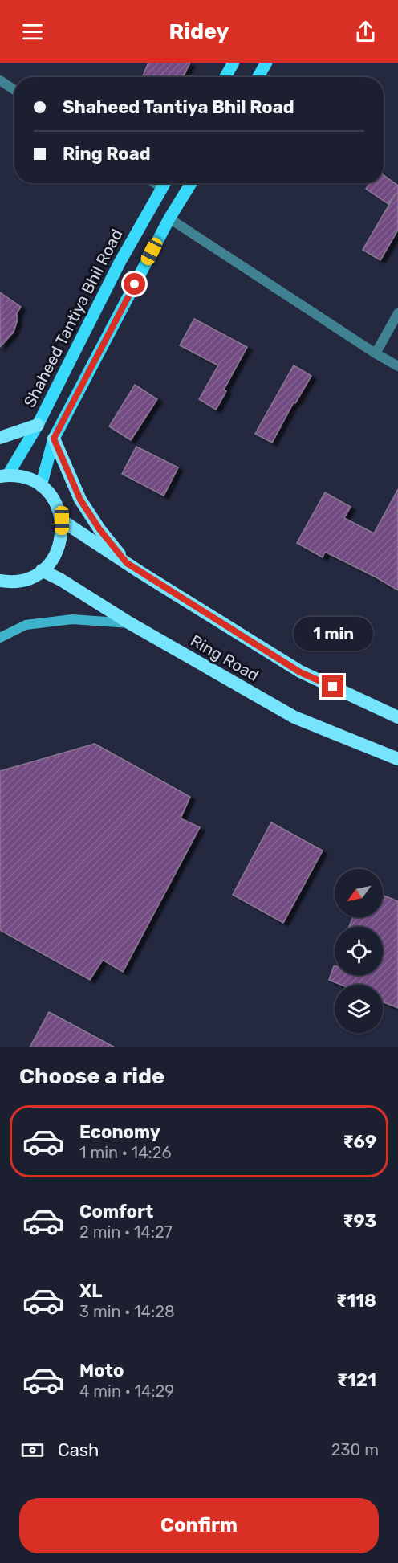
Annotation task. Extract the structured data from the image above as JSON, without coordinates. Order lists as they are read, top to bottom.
{
  "streets": {
    "highway": ["Ring Road"],
    "main road": ["Shaheed Tantiya Bhil Road"]
  },
  "north": "bottom left",
  "page": {
    "header": "Ridey",
    "banner": ["Shaheed Tantiya Bhil Road", "Ring Road"],
    "bubble": "1 min",
    "heading": "Choose a ride",
    "list": [
      {
        "name": "Economy",
        "note": "1 min · 14:26",
        "value": "₹69"
      },
      {
        "name": "Comfort",
        "note": "2 min · 14:27",
        "value": "₹93"
      },
      {
        "name": "XL",
        "note": "3 min · 14:28",
        "value": "₹118"
      },
      {
        "name": "Moto",
        "note": "4 min · 14:29",
        "value": "₹121"
      }
    ],
    "pay": ["Cash", "230 m"],
    "buttons": "Confirm"
  }
}
